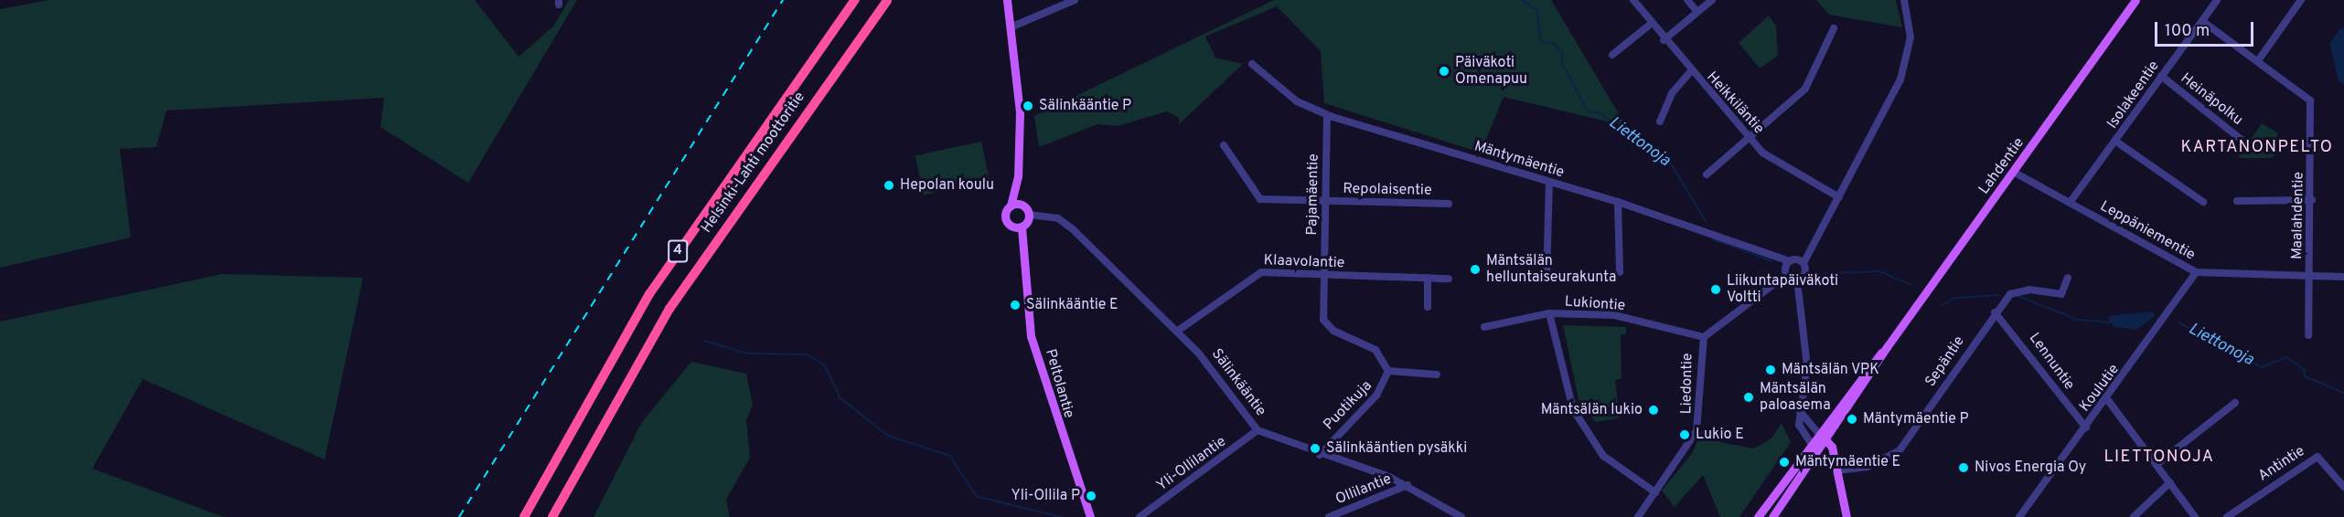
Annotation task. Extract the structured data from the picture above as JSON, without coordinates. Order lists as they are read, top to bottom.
{
  "streets": {
    "highway": ["Helsinki-Lahti moottoritie", "4"],
    "main road": ["Lahdentie", "Peltolantie"],
    "street": [
      "Isolakeentie",
      "Heinäpolku",
      "Heikkiläntie",
      "Mäntymäentie",
      "Repolaisentie",
      "Pajamäentie",
      "Maalahdentie",
      "Leppäniementie",
      "Klaavolantie",
      "Lukiontie",
      "Sepäntie",
      "Lennuntie",
      "Sälinkääntie",
      "Liedontie",
      "Koulutie",
      "Puotikuja",
      "Yli-Ollilantie",
      "Antintie",
      "Ollilantie"
    ]
  },
  "crossings": [
    ["Isolakeentie", "Heinäpolku"],
    ["Isolakeentie", "Maalahdentie"],
    ["Isolakeentie", "Leppäniementie"],
    ["Mäntymäentie", "Pajamäentie"],
    ["Lahdentie", "Leppäniementie"],
    ["Repolaisentie", "Pajamäentie"],
    ["Pajamäentie", "Klaavolantie"],
    ["Pajamäentie", "Puotikuja"],
    ["Maalahdentie", "Leppäniementie"],
    ["Leppäniementie", "Koulutie"],
    ["Klaavolantie", "Sälinkääntie"],
    ["Klaavolantie", "Puotikuja"],
    ["Lukiontie", "Liedontie"],
    ["Sepäntie", "Lennuntie"],
    ["Lennuntie", "Koulutie"],
    ["Sälinkääntie", "Puotikuja"],
    ["Sälinkääntie", "Yli-Ollilantie"],
    ["Sälinkääntie", "Ollilantie"]
  ],
  "districts": ["KARTANONPELTO", "LIETTONOJA"],
  "water": ["Liettonoja"],
  "places": [
    "Päiväkoti Omenapuu",
    "Sälinkääntie P",
    "Hepolan koulu",
    "Mäntsälän helluntaiseurakunta",
    "Liikuntapäiväkoti Voltti",
    "Sälinkääntie E",
    "Mäntsälän VPK",
    "Mäntsälän paloasema",
    "Mäntsälän lukio",
    "Mäntymäentie P",
    "Lukio E",
    "Sälinkääntien pysäkki",
    "Mäntymäentie E",
    "Nivos Energia Oy",
    "Yli-Ollila P"
  ],
  "scale_bar": "100 m"
}
